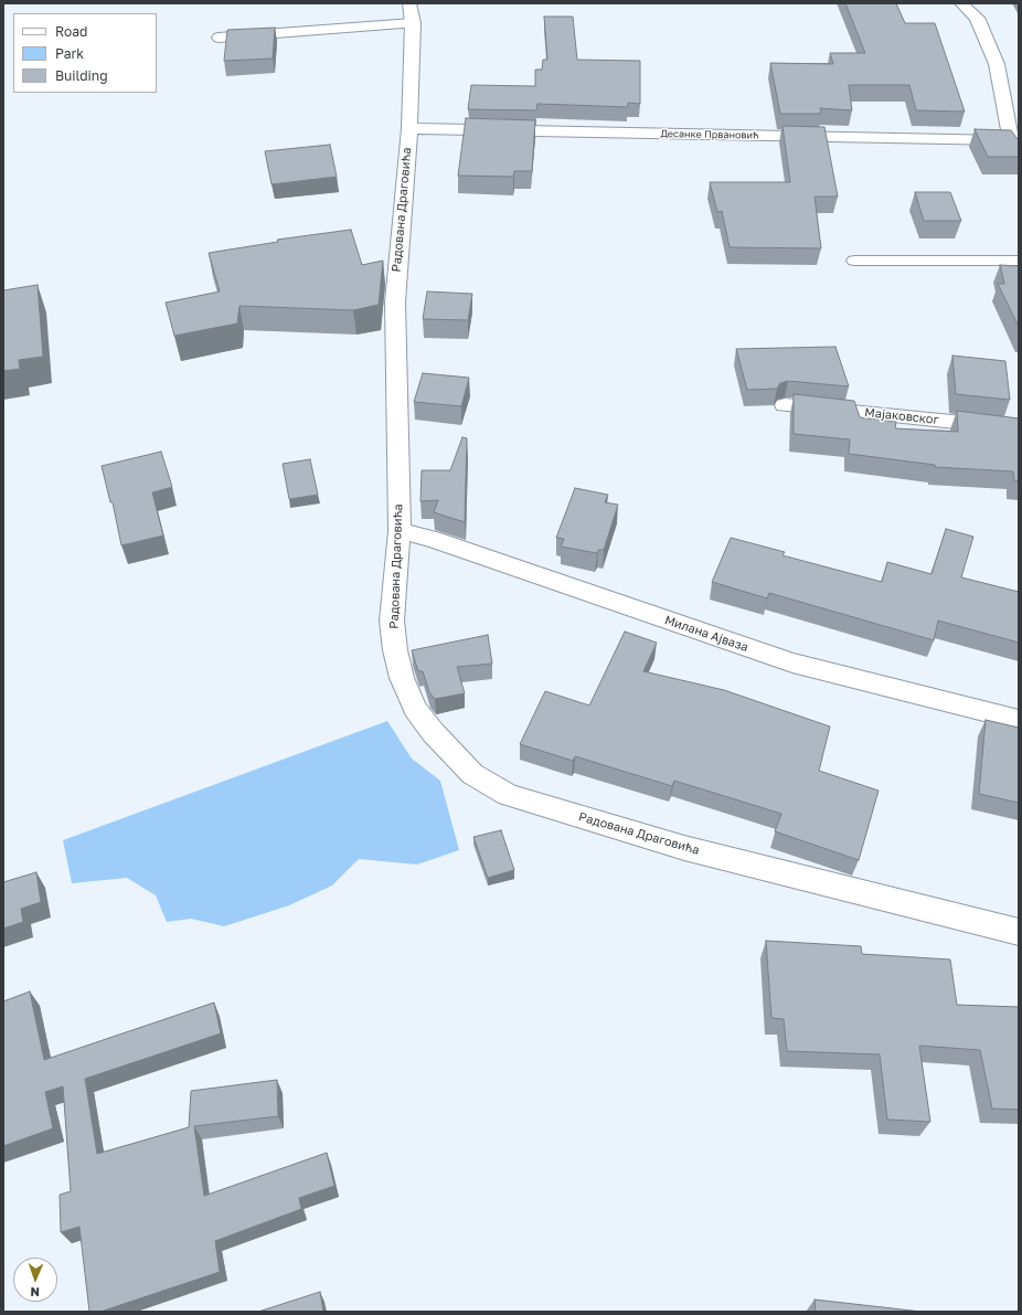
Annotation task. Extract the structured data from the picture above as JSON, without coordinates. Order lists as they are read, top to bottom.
{
  "streets": {
    "street": [
      "Десанке Првановић",
      "Радована Драговића",
      "Мајаковског",
      "Милана Ајваза"
    ]
  },
  "crossings": [
    ["Десанке Првановић", "Радована Драговића"],
    ["Радована Драговића", "Милана Ајваза"]
  ],
  "legend": ["Road", "Park", "Building"],
  "north": "bottom"
}
